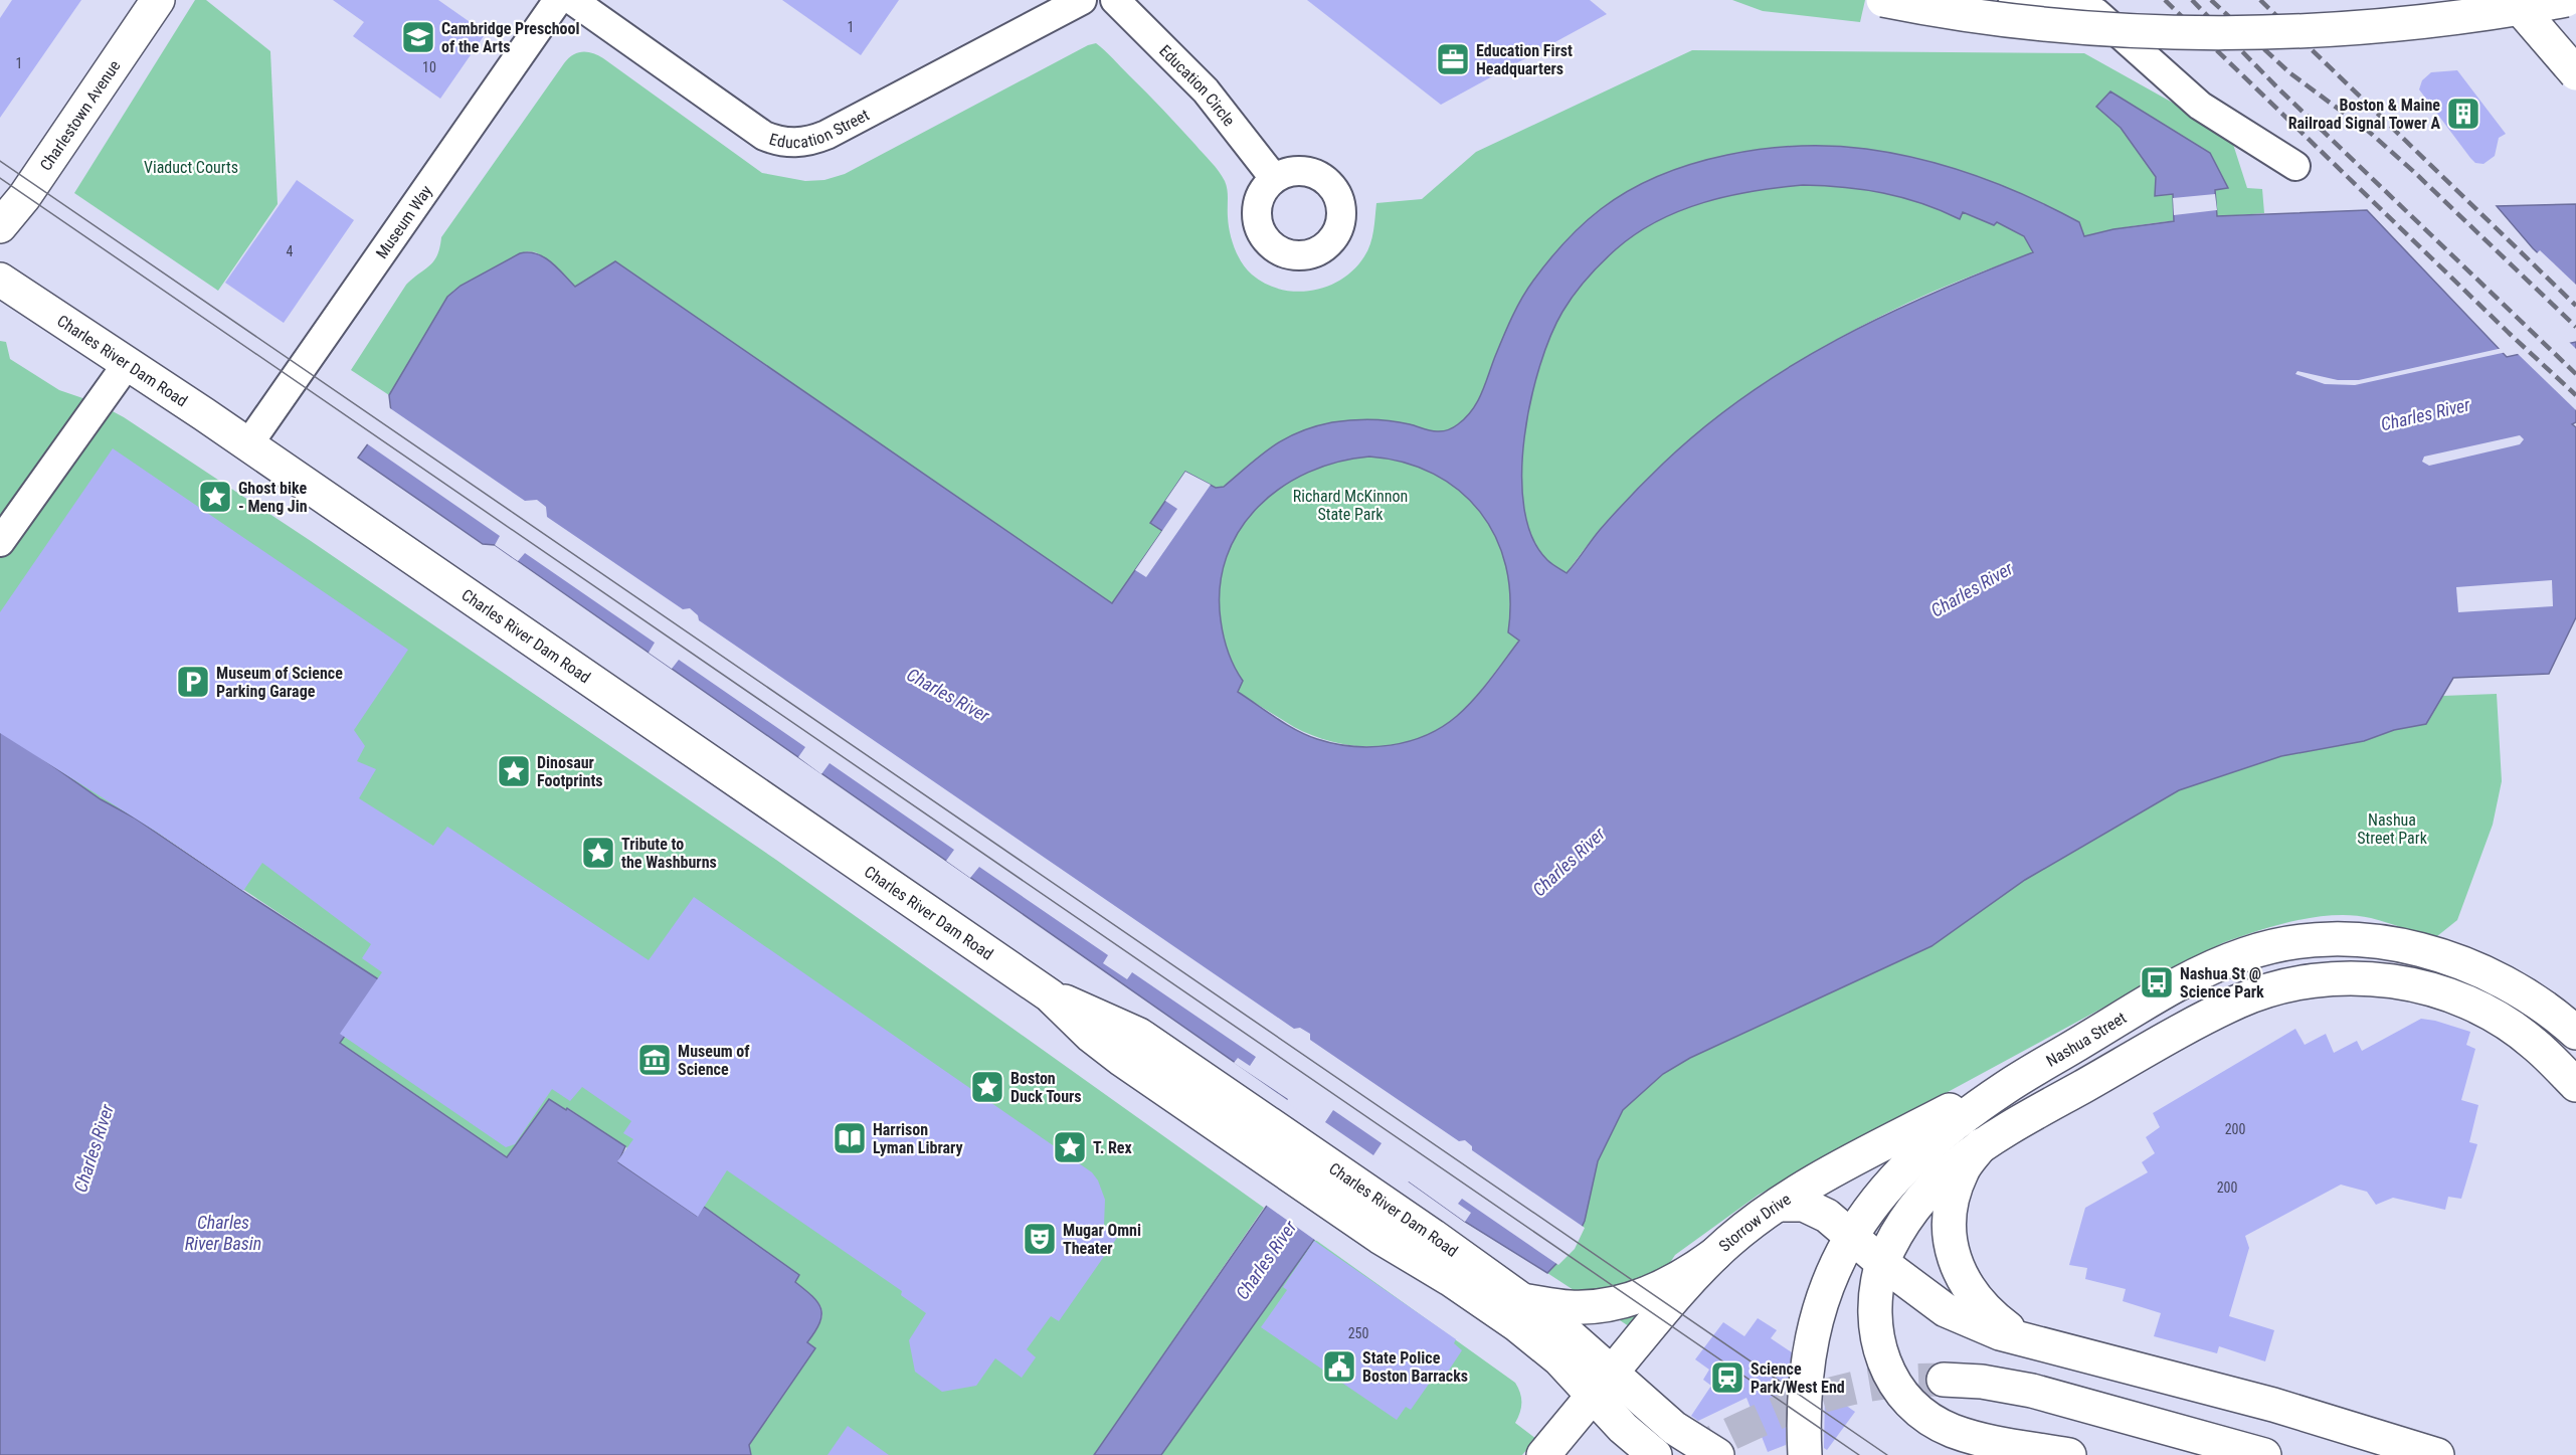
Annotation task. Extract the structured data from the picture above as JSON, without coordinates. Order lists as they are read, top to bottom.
{
  "streets": {
    "main road": [
      "Charlestown Avenue",
      "Charles River Dam Road",
      "Nashua Street",
      "Storrow Drive"
    ],
    "street": ["Education Circle", "Education Street", "Museum Way"]
  },
  "crossings": [
    ["Museum Way", "Charles River Dam Road"],
    ["Charles River Dam Road", "Storrow Drive"],
    ["Nashua Street", "Storrow Drive"]
  ],
  "water": ["Charles River", "Charles River Basin"],
  "parks": ["Viaduct Courts", "Richard McKinnon State Park", "Nashua Street Park"],
  "places": {
    "school or university": ["Cambridge Preschool of the Arts"],
    "office": ["Education First Headquarters"],
    "building": ["Boston & Maine Railroad Signal Tower A"],
    "place": [
      "Ghost bike - Meng Jin",
      "Dinosaur Footprints",
      "Tribute to the Washburns",
      "Boston Duck Tours",
      "T. Rex"
    ],
    "parking": ["Museum of Science Parking Garage"],
    "bus stop": ["Nashua St @ Science Park"],
    "museum": ["Museum of Science"],
    "library": ["Harrison Lyman Library"],
    "theatre": ["Mugar Omni Theater"],
    "public building": ["State Police Boston Barracks"],
    "station": ["Science Park/West End"]
  },
  "house_numbers": [
    "1",
    "1",
    "10",
    "4",
    "200",
    "200",
    "250"
  ]
}
